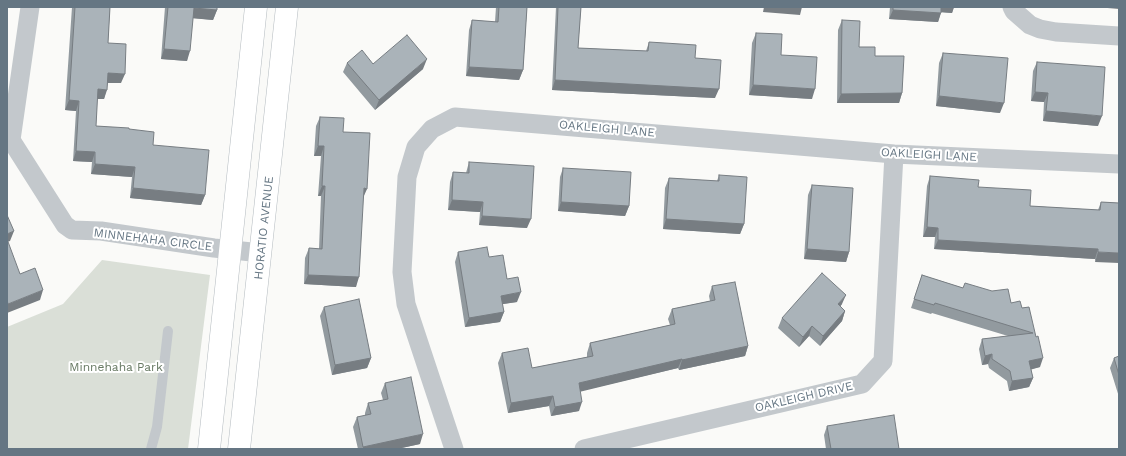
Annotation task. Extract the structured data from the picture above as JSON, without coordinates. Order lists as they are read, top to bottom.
{
  "streets": {
    "main road": ["HORATIO AVENUE"],
    "street": ["OAKLEIGH LANE", "MINNEHAHA CIRCLE", "OAKLEIGH DRIVE"]
  },
  "crossings": [
    ["OAKLEIGH LANE", "OAKLEIGH DRIVE"],
    ["HORATIO AVENUE", "MINNEHAHA CIRCLE"]
  ],
  "parks": ["Minnehaha Park"]
}
